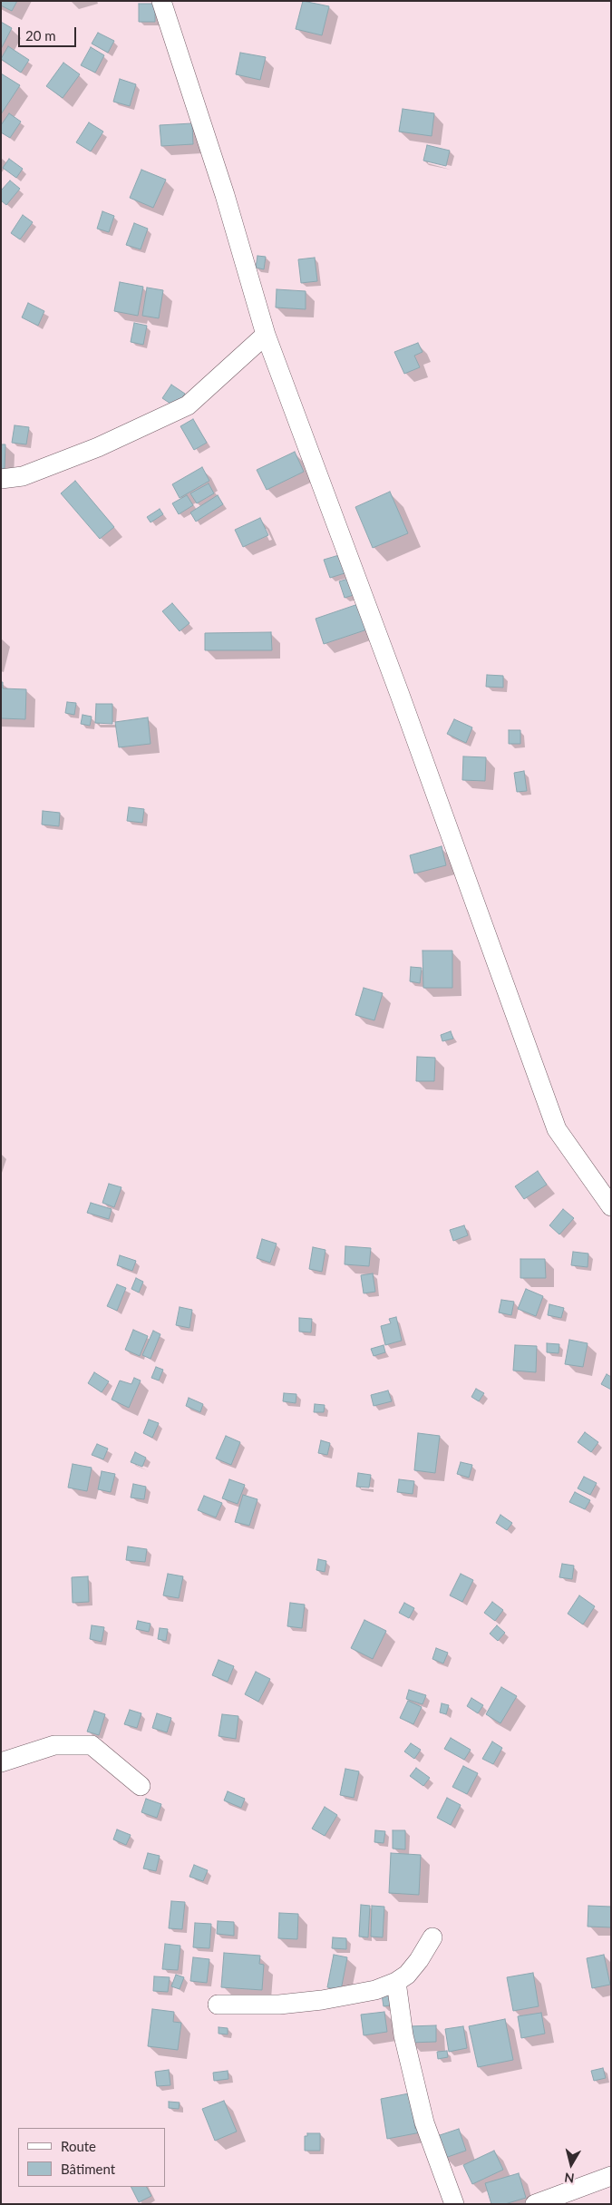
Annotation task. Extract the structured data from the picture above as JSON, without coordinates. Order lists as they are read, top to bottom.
{
  "legend": ["Route", "Bâtiment"],
  "scale_bar": "20 m",
  "north": "bottom"
}
